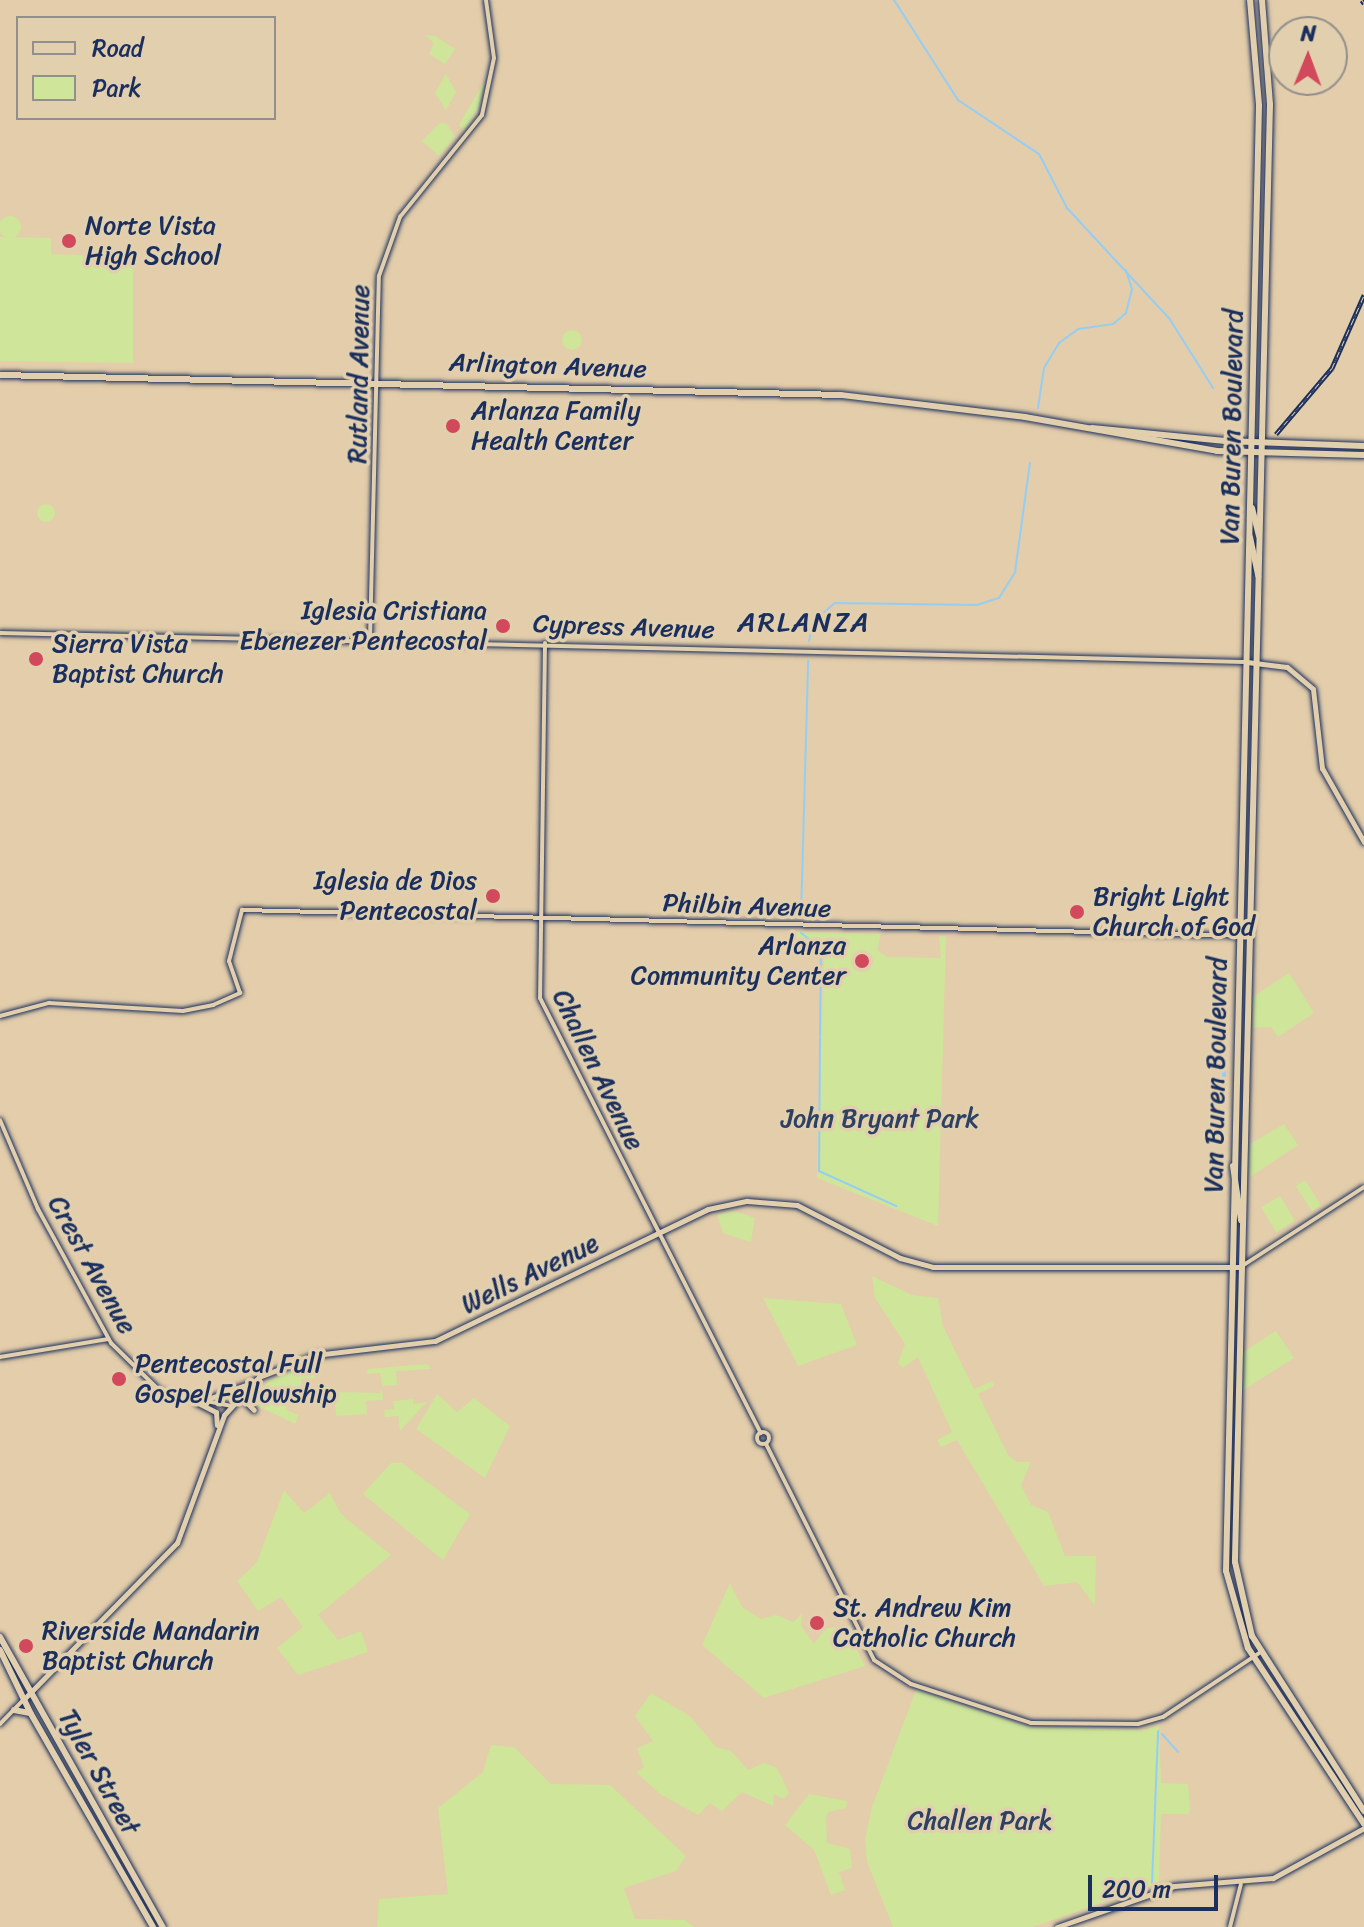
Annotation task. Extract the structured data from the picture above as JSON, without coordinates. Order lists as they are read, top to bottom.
{
  "streets": {
    "main road": [
      "Arlington Avenue",
      "Van Buren Boulevard",
      "Wells Avenue",
      "Tyler Street"
    ],
    "street": [
      "Rutland Avenue",
      "Cypress Avenue",
      "Philbin Avenue",
      "Challen Avenue",
      "Crest Avenue"
    ]
  },
  "crossings": [
    ["Arlington Avenue", "Rutland Avenue"],
    ["Arlington Avenue", "Van Buren Boulevard"],
    ["Rutland Avenue", "Cypress Avenue"],
    ["Van Buren Boulevard", "Cypress Avenue"],
    ["Van Buren Boulevard", "Philbin Avenue"],
    ["Van Buren Boulevard", "Challen Avenue"],
    ["Van Buren Boulevard", "Wells Avenue"],
    ["Cypress Avenue", "Challen Avenue"],
    ["Philbin Avenue", "Challen Avenue"],
    ["Challen Avenue", "Wells Avenue"],
    ["Crest Avenue", "Wells Avenue"],
    ["Wells Avenue", "Tyler Street"]
  ],
  "districts": ["ARLANZA"],
  "parks": ["John Bryant Park", "Challen Park"],
  "places": [
    "Norte Vista High School",
    "Arlanza Family Health Center",
    "Iglesia Cristiana Ebenezer Pentecostal",
    "Sierra Vista Baptist Church",
    "Iglesia de Dios Pentecostal",
    "Bright Light Church of God",
    "Arlanza Community Center",
    "Pentecostal Full Gospel Fellowship",
    "St. Andrew Kim Catholic Church",
    "Riverside Mandarin Baptist Church"
  ],
  "legend": ["Road", "Park"],
  "scale_bar": "200 m",
  "north": "top"
}
